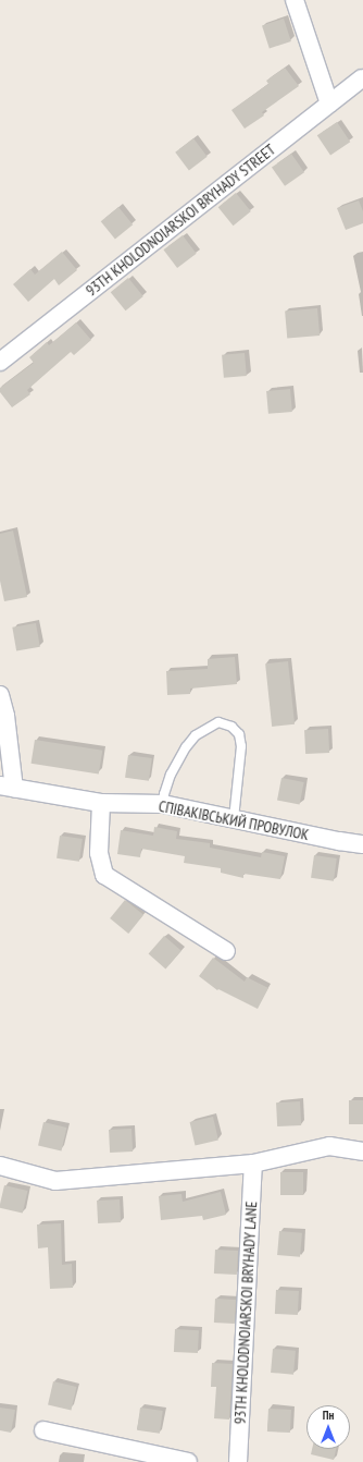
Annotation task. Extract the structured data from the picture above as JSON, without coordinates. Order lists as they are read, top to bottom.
{
  "streets": {
    "street": ["93TH KHOLODNOIARSKOI BRYHADY STREET", "СПІВАКІВСЬКИЙ ПРОВУЛОК", "93TH KHOLODNOIARSKOI BRYHADY LANE"]
  },
  "north": "top"
}
